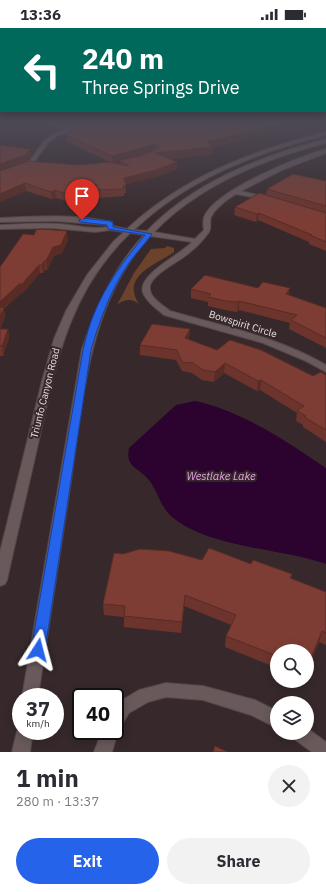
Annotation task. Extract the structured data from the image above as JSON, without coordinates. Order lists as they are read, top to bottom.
{
  "streets": {
    "street": ["Bowspirit Circle", "Triunfo Canyon Road"]
  },
  "water": ["Westlake Lake"],
  "page": {
    "status": "13:36",
    "turn": ["240 m", "Three Springs Drive"],
    "speed": "37 km/h",
    "limit": "40",
    "heading": ["1 min", "280 m · 13:37"],
    "buttons": ["Exit", "Share"]
  }
}
